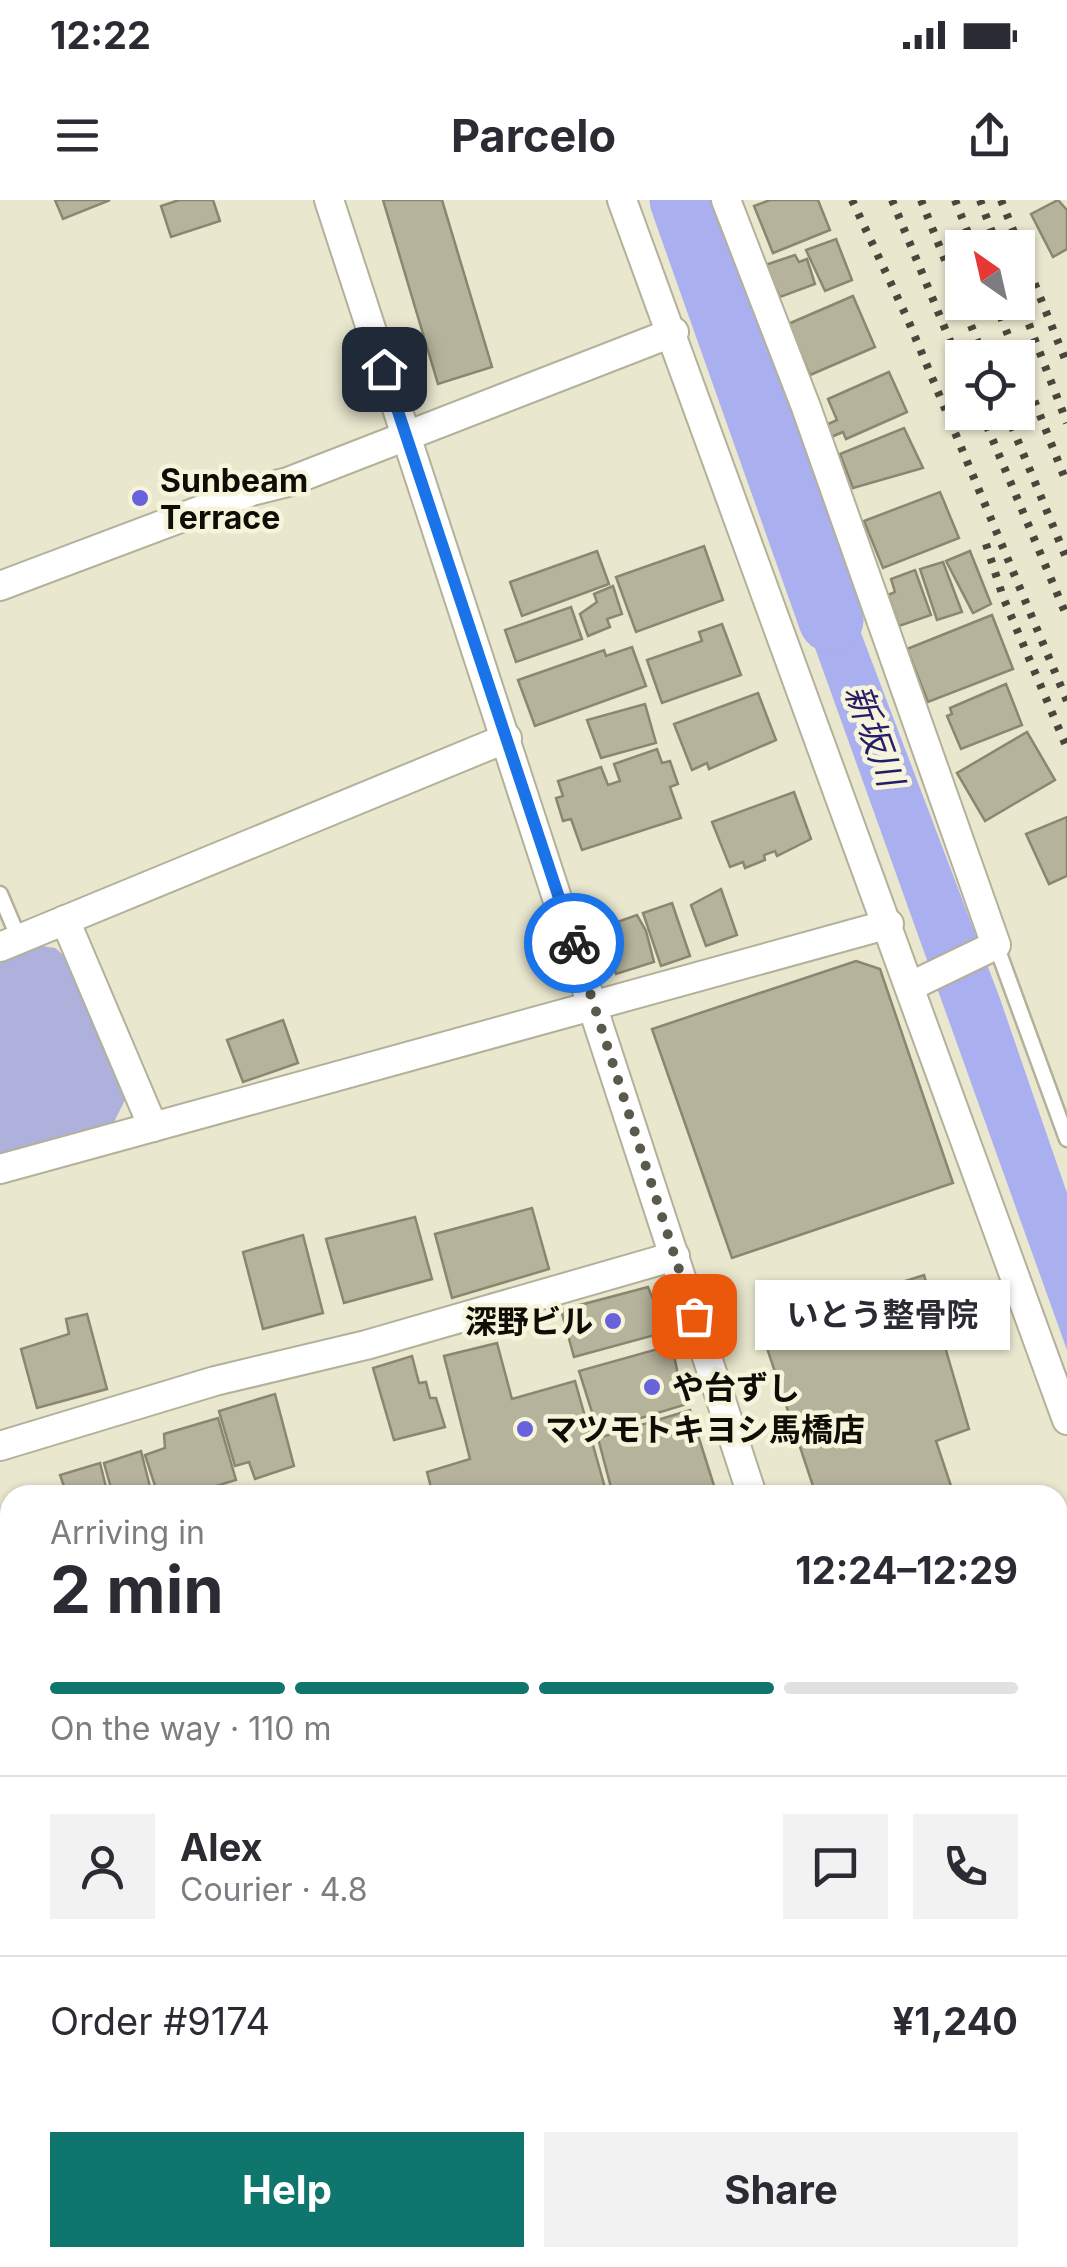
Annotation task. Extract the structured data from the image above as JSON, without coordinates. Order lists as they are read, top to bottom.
{
  "water": ["新坂川"],
  "places": [
    "Sunbeam Terrace",
    "いとう整骨院",
    "深野ビル",
    "や台ずし",
    "マツモトキヨシ馬橋店"
  ],
  "north": "top left",
  "page": {
    "status": "12:22",
    "header": "Parcelo",
    "bubble": "いとう整骨院",
    "heading": ["2 min", "Arriving in", "12:24–12:29"],
    "panel": [
      "Alex",
      "Courier · 4.8",
      "Order #9174",
      "¥1,240"
    ],
    "bar": "On the way · 110 m",
    "buttons": ["Help", "Share"]
  }
}
